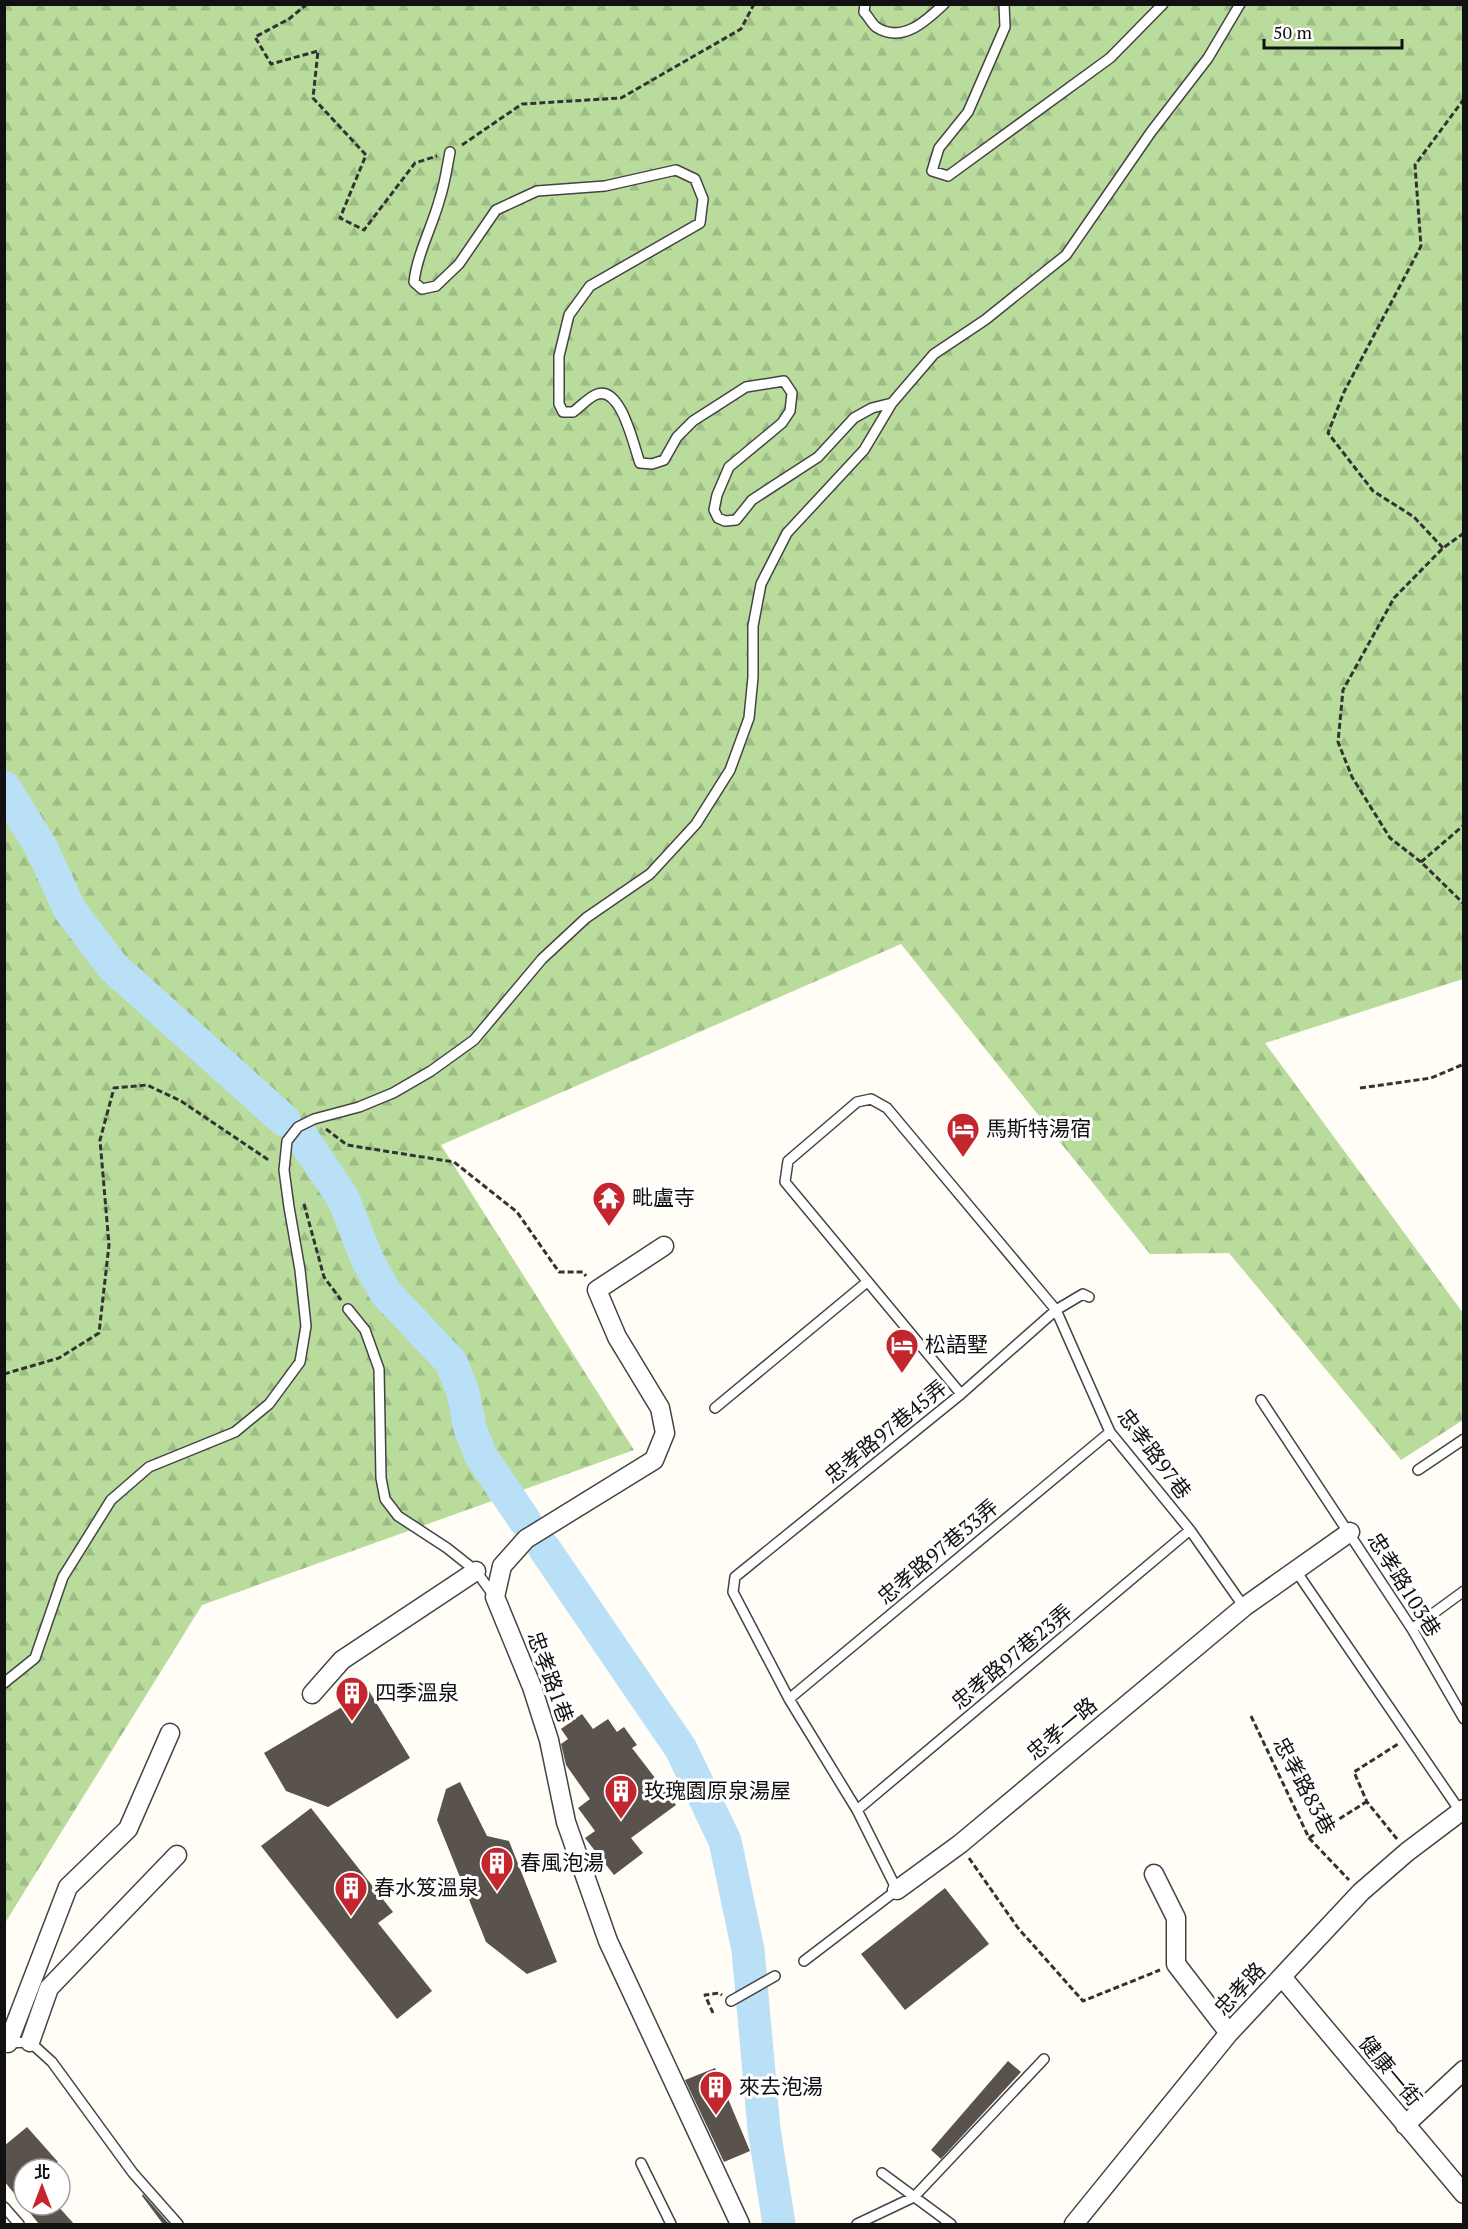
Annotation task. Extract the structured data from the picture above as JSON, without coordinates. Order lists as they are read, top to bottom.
{
  "streets": {
    "street": [
      "忠孝路1巷",
      "忠孝一路",
      "忠孝路",
      "健康一街"
    ],
    "lane": [
      "忠孝路97巷45弄",
      "忠孝路97巷",
      "忠孝路97巷33弄",
      "忠孝路103巷",
      "忠孝路97巷23弄"
    ],
    "path": ["忠孝路83巷"]
  },
  "crossings": [
    ["忠孝路97巷45弄", "忠孝路97巷"],
    ["忠孝路97巷45弄", "忠孝路97巷33弄"],
    ["忠孝路97巷", "忠孝路97巷33弄"],
    ["忠孝路97巷", "忠孝路97巷23弄"],
    ["忠孝路97巷", "忠孝一路"],
    ["忠孝路103巷", "忠孝一路"],
    ["忠孝路83巷", "忠孝路"],
    ["忠孝路", "健康一街"]
  ],
  "places": {
    "hotel": ["馬斯特湯宿", "松語墅"],
    "temple": ["毗盧寺"],
    "building": [
      "四季溫泉",
      "玫瑰園原泉湯屋",
      "春風泡湯",
      "春水笈溫泉",
      "來去泡湯"
    ]
  },
  "scale_bar": "50 m",
  "north": "top"
}
